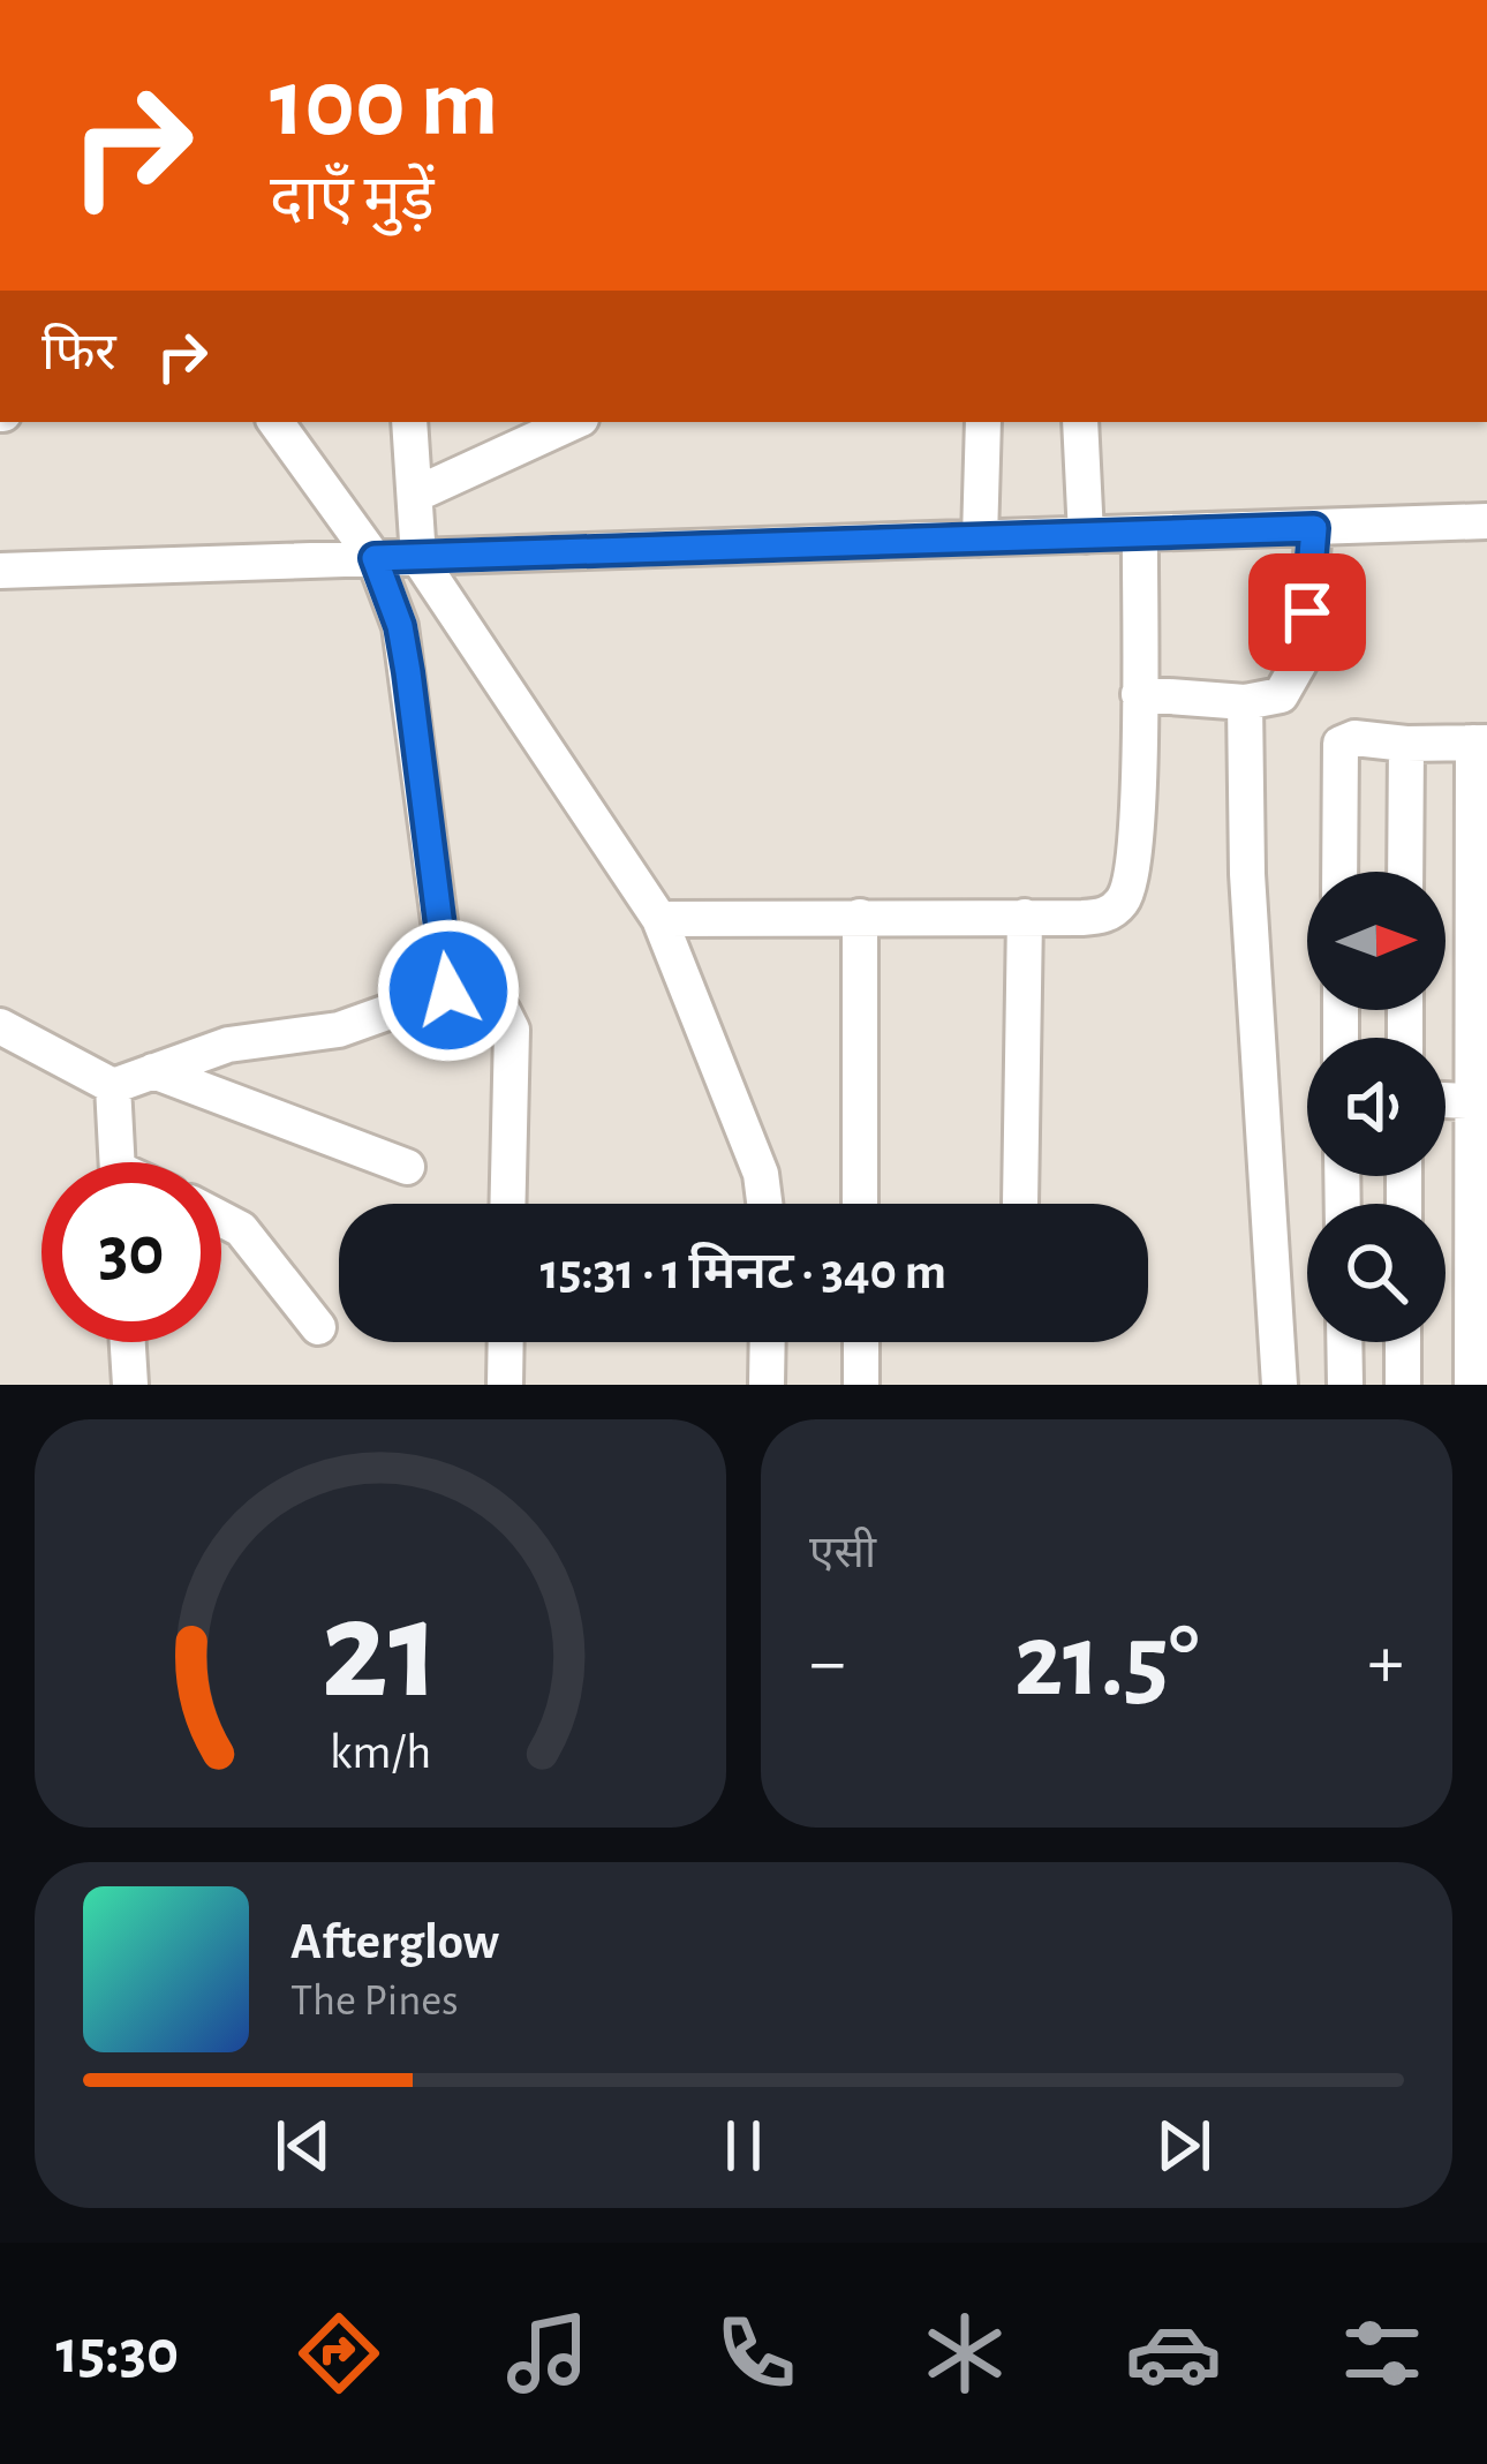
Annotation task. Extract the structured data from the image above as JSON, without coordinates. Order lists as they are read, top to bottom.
{
  "north": "right",
  "page": {
    "turn": ["100 m", "दाएँ मुड़ें"],
    "then": "फिर",
    "limit": "30",
    "trip": "15:31 · 1 मिनट · 340 m",
    "tile": "एसी",
    "heat": ["−", "21.5°", "+"],
    "song": ["Afterglow", "The Pines"],
    "tabs": "15:30",
    "gauge": ["21", "km/h"]
  }
}
